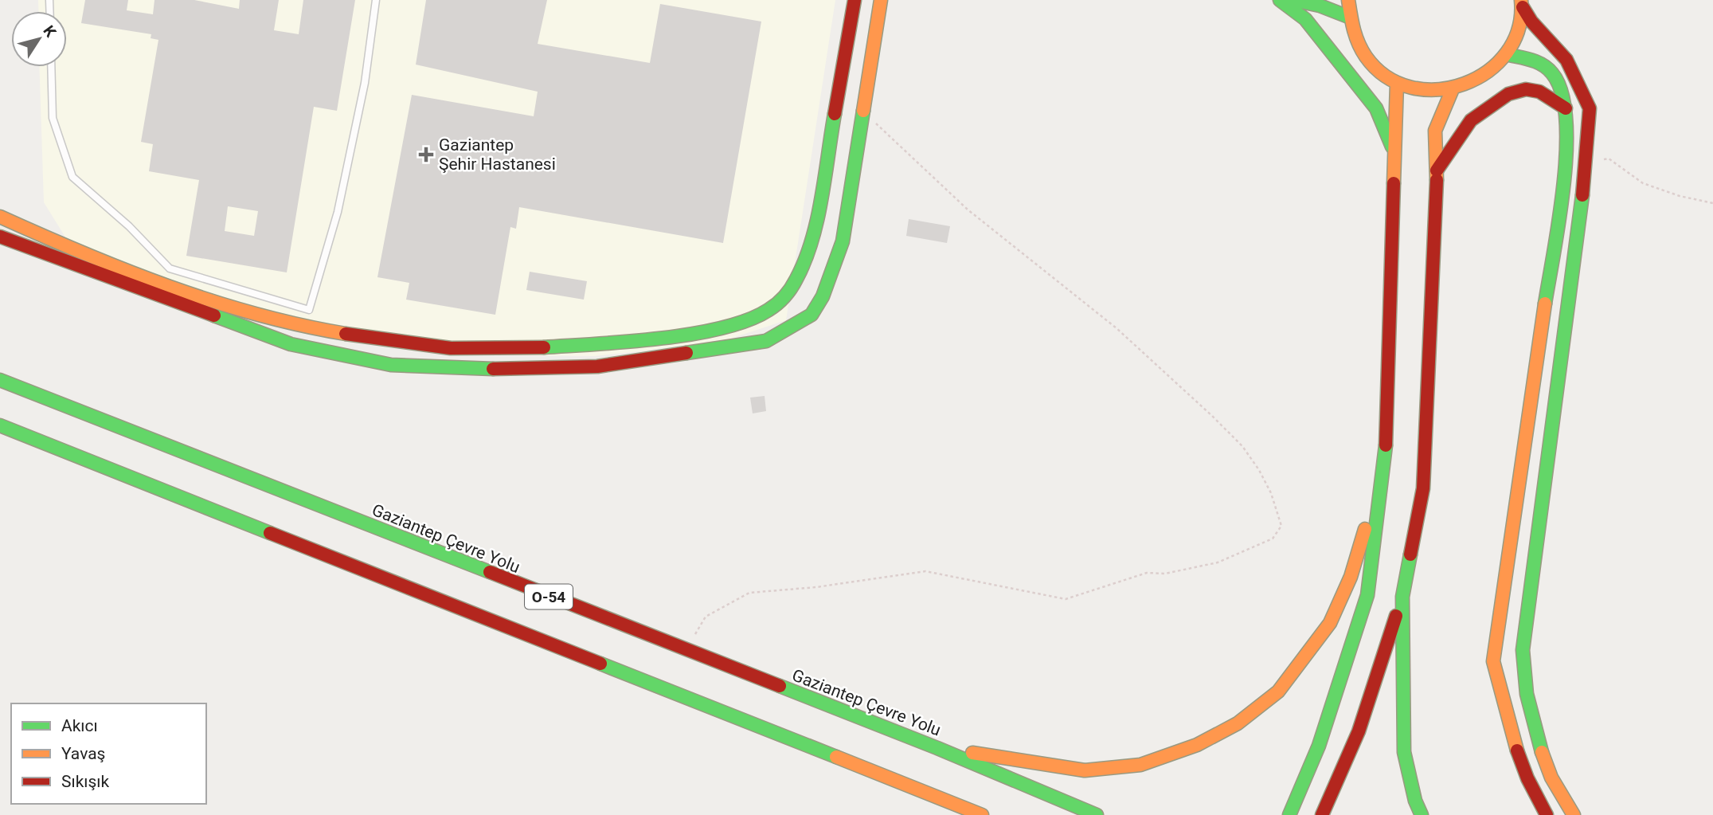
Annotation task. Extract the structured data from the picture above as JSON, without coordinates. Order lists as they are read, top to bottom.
{
  "streets": {
    "main road": ["Gaziantep Çevre Yolu", "O-54"]
  },
  "places": {
    "health": ["Gaziantep Şehir Hastanesi"]
  },
  "legend": ["Akıcı", "Yavaş", "Sıkışık"],
  "north": "top right"
}
